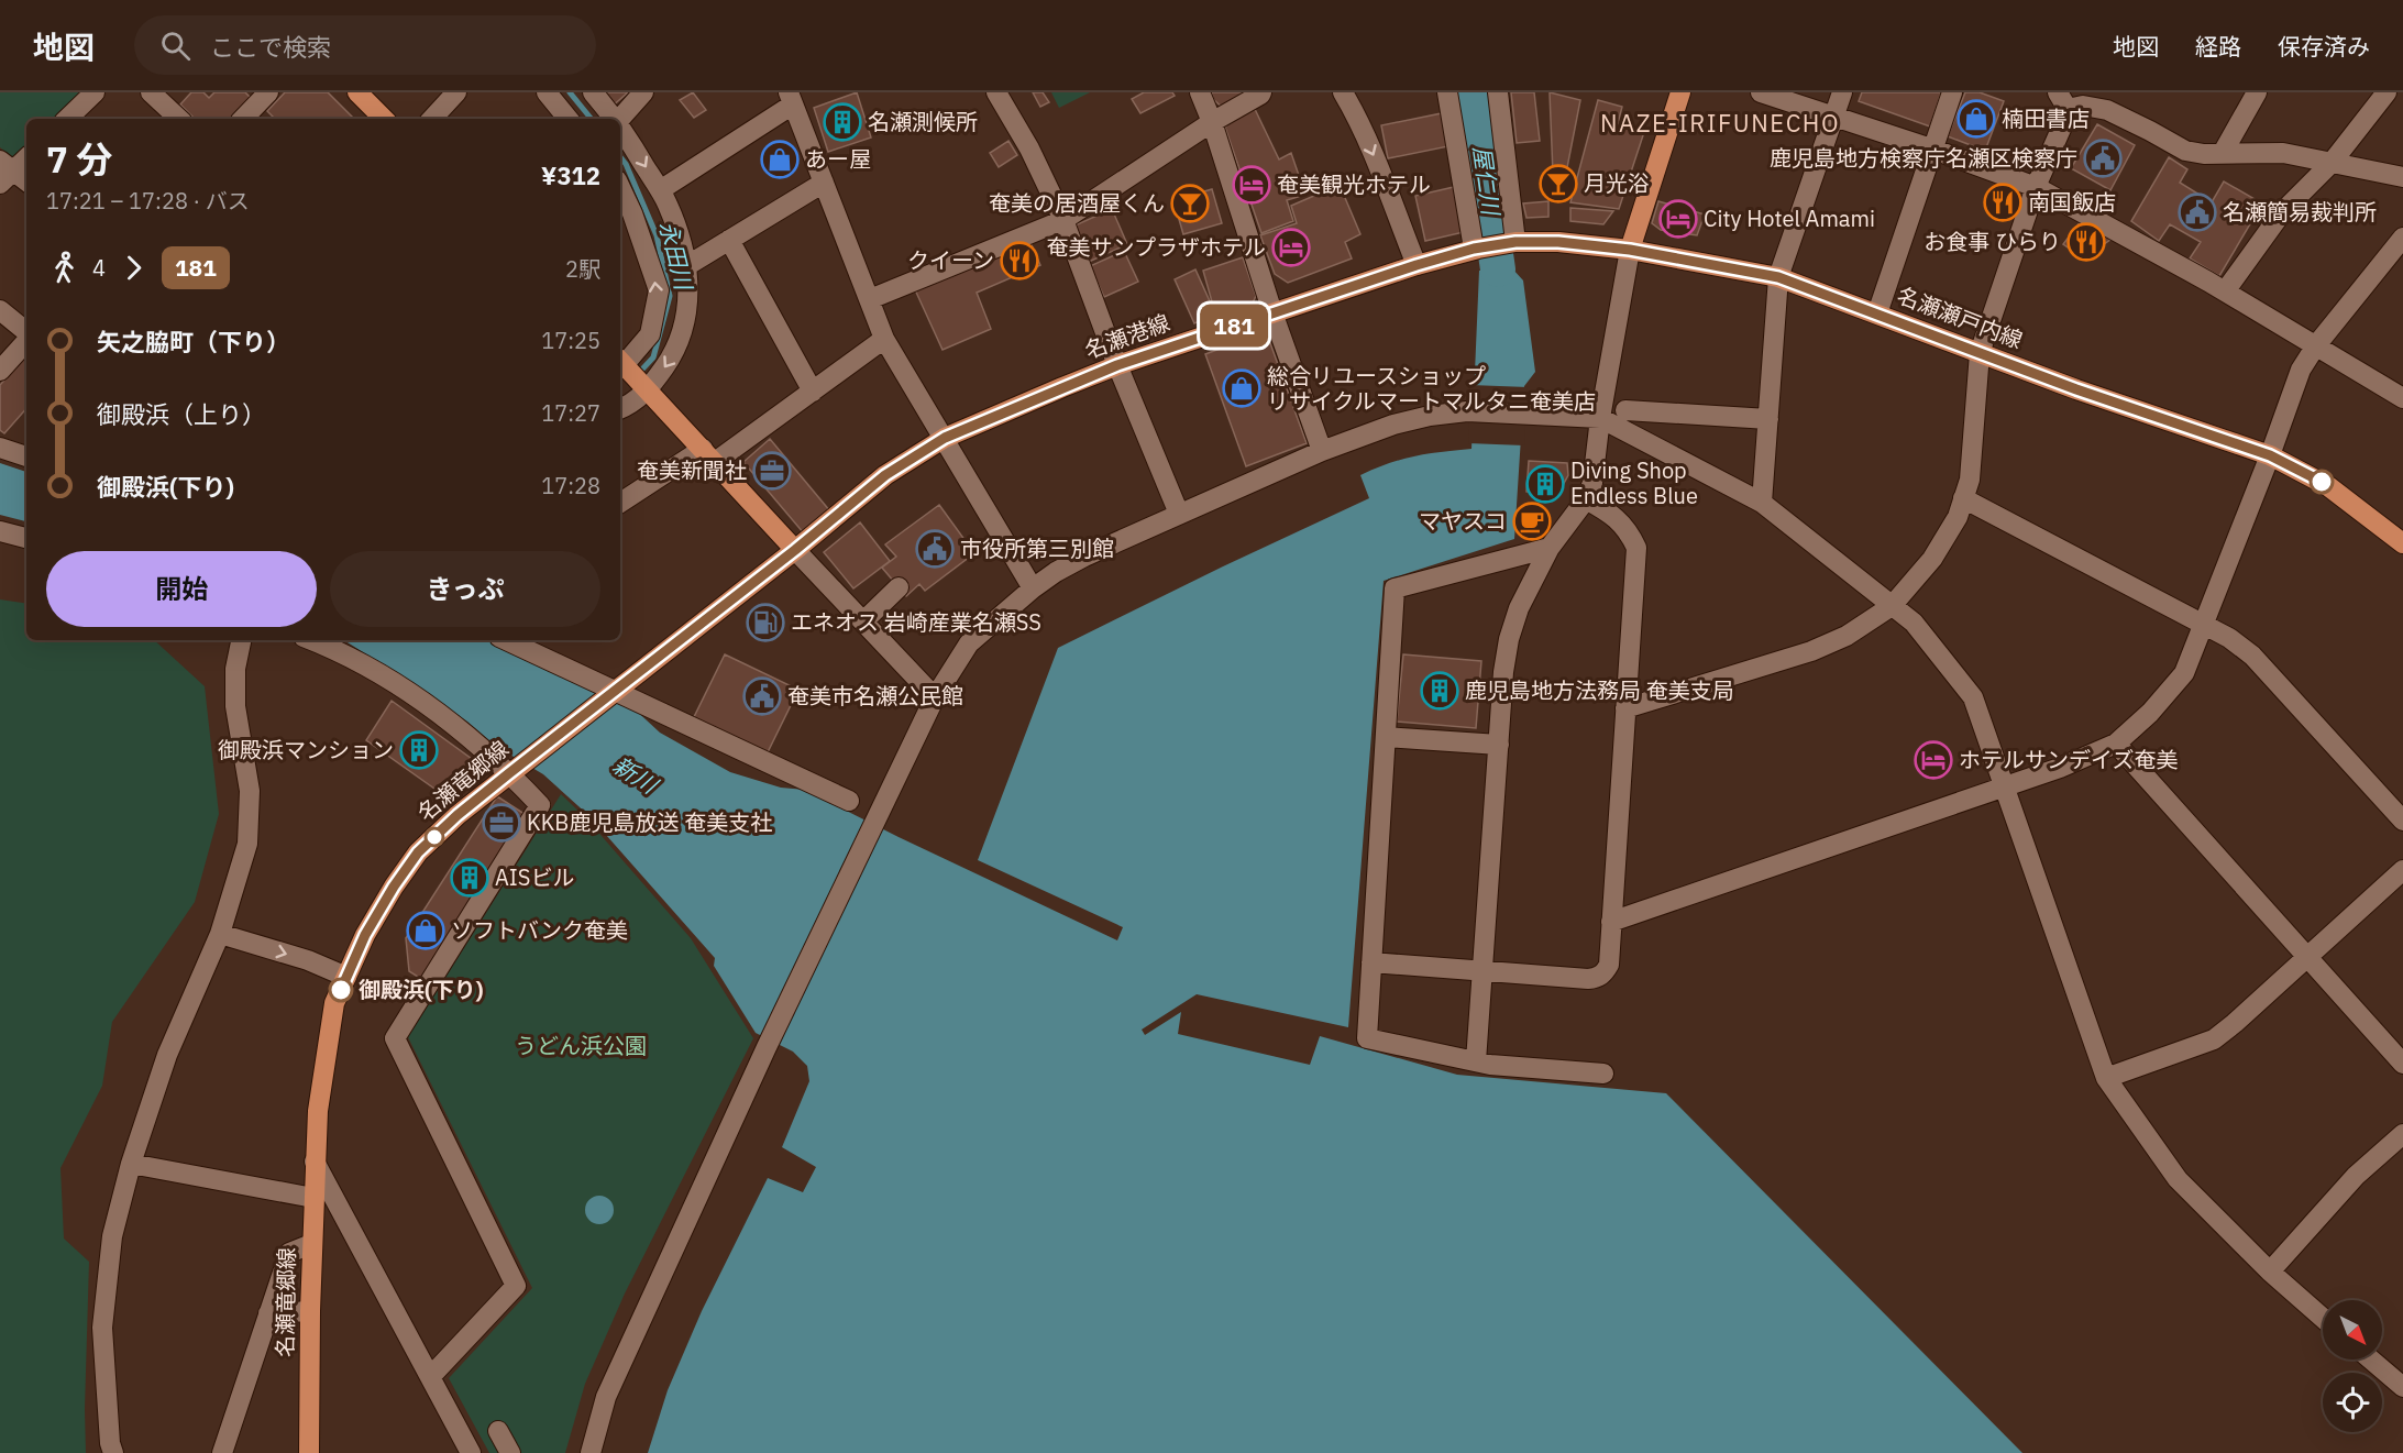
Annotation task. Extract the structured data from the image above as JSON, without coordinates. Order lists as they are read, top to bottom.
{
  "streets": {
    "main road": ["名瀬瀬戸内線", "名瀬港線", "名瀬竜郷線"]
  },
  "crossings": [
    ["名瀬瀬戸内線", "名瀬港線"],
    ["名瀬港線", "名瀬竜郷線"]
  ],
  "districts": ["NAZE-IRIFUNECHO"],
  "water": ["屋仁川", "永田川", "新川"],
  "parks": ["うどん浜公園"],
  "places": {
    "shop": [
      "楠田書店",
      "あー屋",
      "総合リユースショップ リサイクルマートマルタニ奄美店",
      "ソフトバンク奄美"
    ],
    "building": [
      "名瀬測候所",
      "Diving Shop Endless Blue",
      "鹿児島地方法務局 奄美支局",
      "御殿浜マンション",
      "AISビル"
    ],
    "public building": [
      "鹿児島地方検察庁名瀬区検察庁",
      "名瀬簡易裁判所",
      "市役所第三別館",
      "奄美市名瀬公民館"
    ],
    "bar": ["月光浴", "奄美の居酒屋くん"],
    "hotel": [
      "奄美観光ホテル",
      "City Hotel Amami",
      "奄美サンプラザホテル",
      "ホテルサンデイズ奄美"
    ],
    "restaurant": ["南国飯店", "お食事 ひらり", "クイーン"],
    "office": ["奄美新聞社", "KKB鹿児島放送 奄美支社"],
    "cafe": ["マヤスコ"],
    "fuel station": ["エネオス 岩崎産業名瀬SS"],
    "other": ["御殿浜(下り)"]
  },
  "lines": ["bus line 181"],
  "north": "bottom right",
  "page": {
    "header": "地図",
    "search": "ここで検索",
    "nav": ["地図", "経路", "保存済み"],
    "on_map": "181",
    "heading": ["7 分", "17:21 – 17:28 · バス", "¥312"],
    "legs": ["4", "181", "2駅"],
    "list": [
      {
        "name": "矢之脇町（下り）",
        "value": "17:25"
      },
      {
        "name": "御殿浜（上り）",
        "value": "17:27"
      },
      {
        "name": "御殿浜(下り)",
        "value": "17:28"
      }
    ],
    "buttons": ["開始", "きっぷ"]
  }
}
